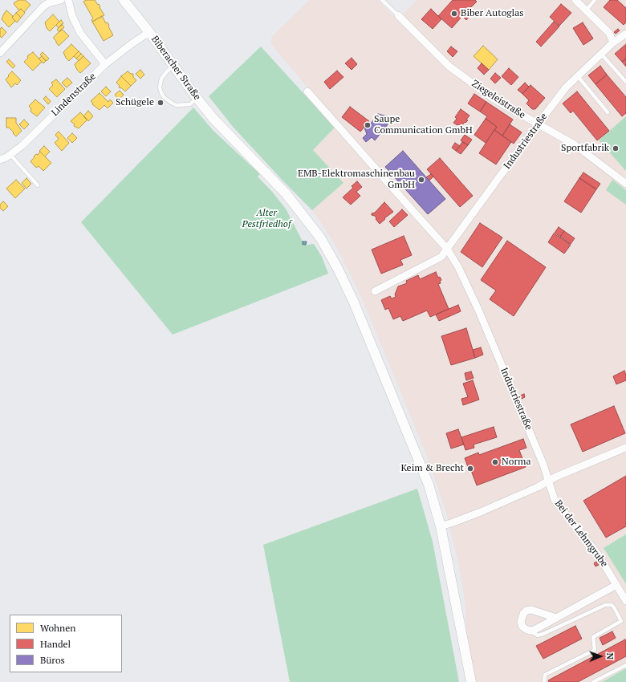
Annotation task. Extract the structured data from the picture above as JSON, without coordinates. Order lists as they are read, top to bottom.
{
  "streets": {
    "street": [
      "Biberacher Straße",
      "Lindenstraße",
      "Ziegeleistraße",
      "Industriestraße",
      "Bei der Lehmgrube"
    ]
  },
  "crossings": [
    ["Biberacher Straße", "Lindenstraße"],
    ["Ziegeleistraße", "Industriestraße"],
    ["Industriestraße", "Bei der Lehmgrube"]
  ],
  "parks": ["Alter Pestfriedhof"],
  "places": [
    "Biber Autoglas",
    "Schügele",
    "Saupe Communication GmbH",
    "Sportfabrik",
    "EMB-Elektromaschinenbau GmbH",
    "Norma",
    "Keim & Brecht"
  ],
  "legend": ["Wohnen", "Handel", "Büros"],
  "north": "right"
}
